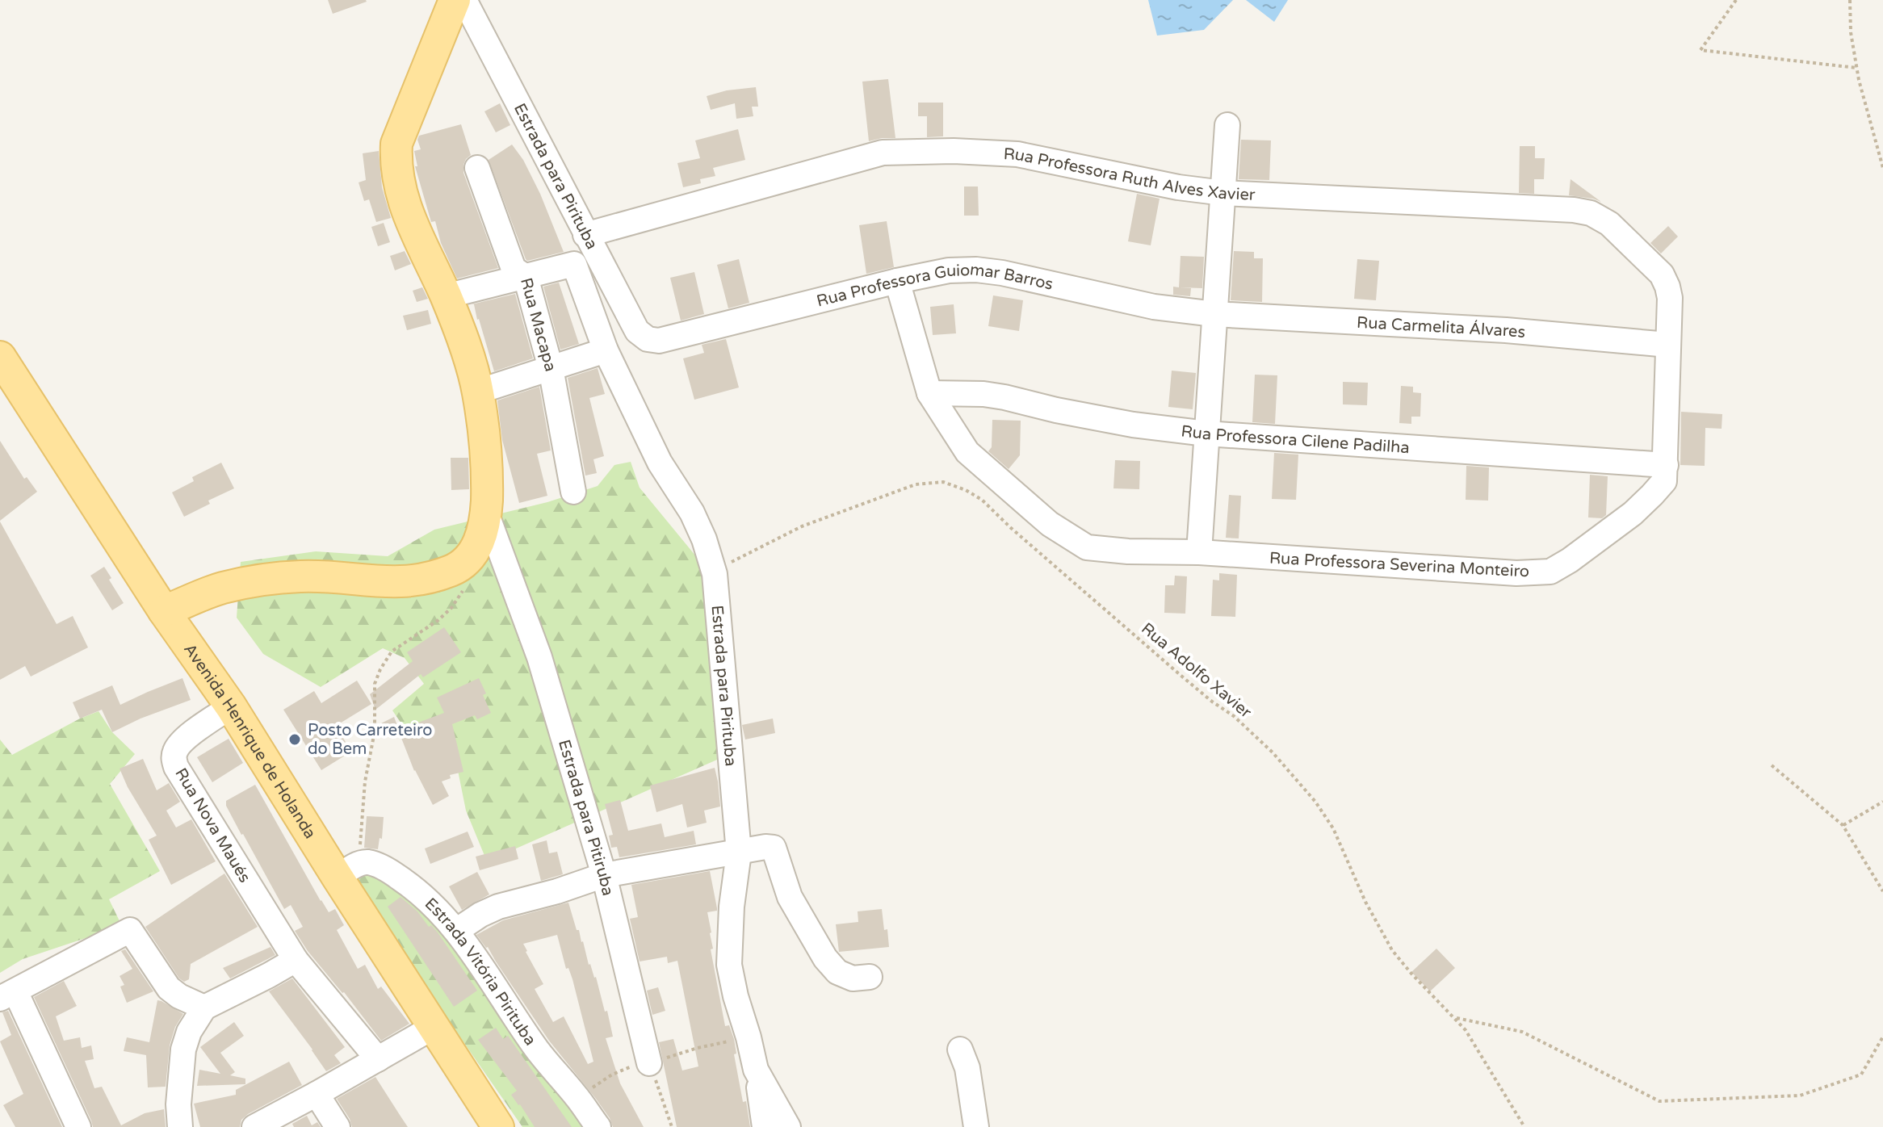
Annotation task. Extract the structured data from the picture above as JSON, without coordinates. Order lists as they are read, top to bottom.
{
  "streets": {
    "main road": ["Avenida Henrique de Holanda"],
    "street": [
      "Rua Professora Ruth Alves Xavier",
      "Estrada para Pirituba",
      "Rua Professora Guiomar Barros",
      "Rua Macapa",
      "Rua Carmelita Álvares",
      "Rua Professora Cilene Padilha",
      "Rua Professora Severina Monteiro",
      "Estrada para Pitiruba",
      "Rua Nova Maués",
      "Estrada Vitória Pirituba"
    ],
    "path": ["Rua Adolfo Xavier"]
  },
  "crossings": [
    ["Rua Professora Ruth Alves Xavier", "Estrada para Pirituba"],
    ["Rua Professora Ruth Alves Xavier", "Rua Carmelita Álvares"],
    ["Estrada para Pirituba", "Rua Professora Guiomar Barros"],
    ["Estrada para Pirituba", "Rua Macapa"],
    ["Estrada para Pirituba", "Rua Adolfo Xavier"],
    ["Rua Professora Guiomar Barros", "Rua Carmelita Álvares"],
    ["Rua Professora Cilene Padilha", "Rua Professora Severina Monteiro"],
    ["Avenida Henrique de Holanda", "Rua Nova Maués"],
    ["Avenida Henrique de Holanda", "Estrada Vitória Pirituba"]
  ],
  "places": ["Posto Carreteiro do Bem"]
}
